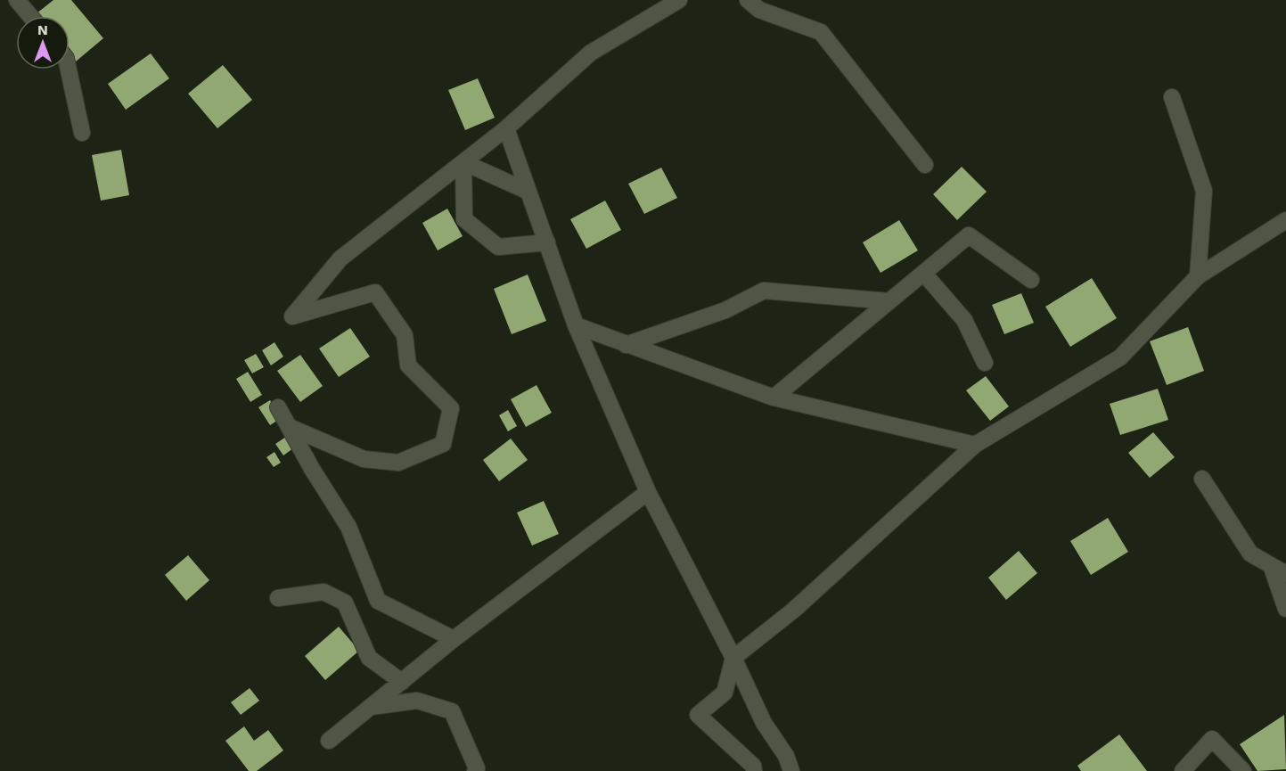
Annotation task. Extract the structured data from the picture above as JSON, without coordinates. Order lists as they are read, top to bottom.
{
  "north": "top"
}
